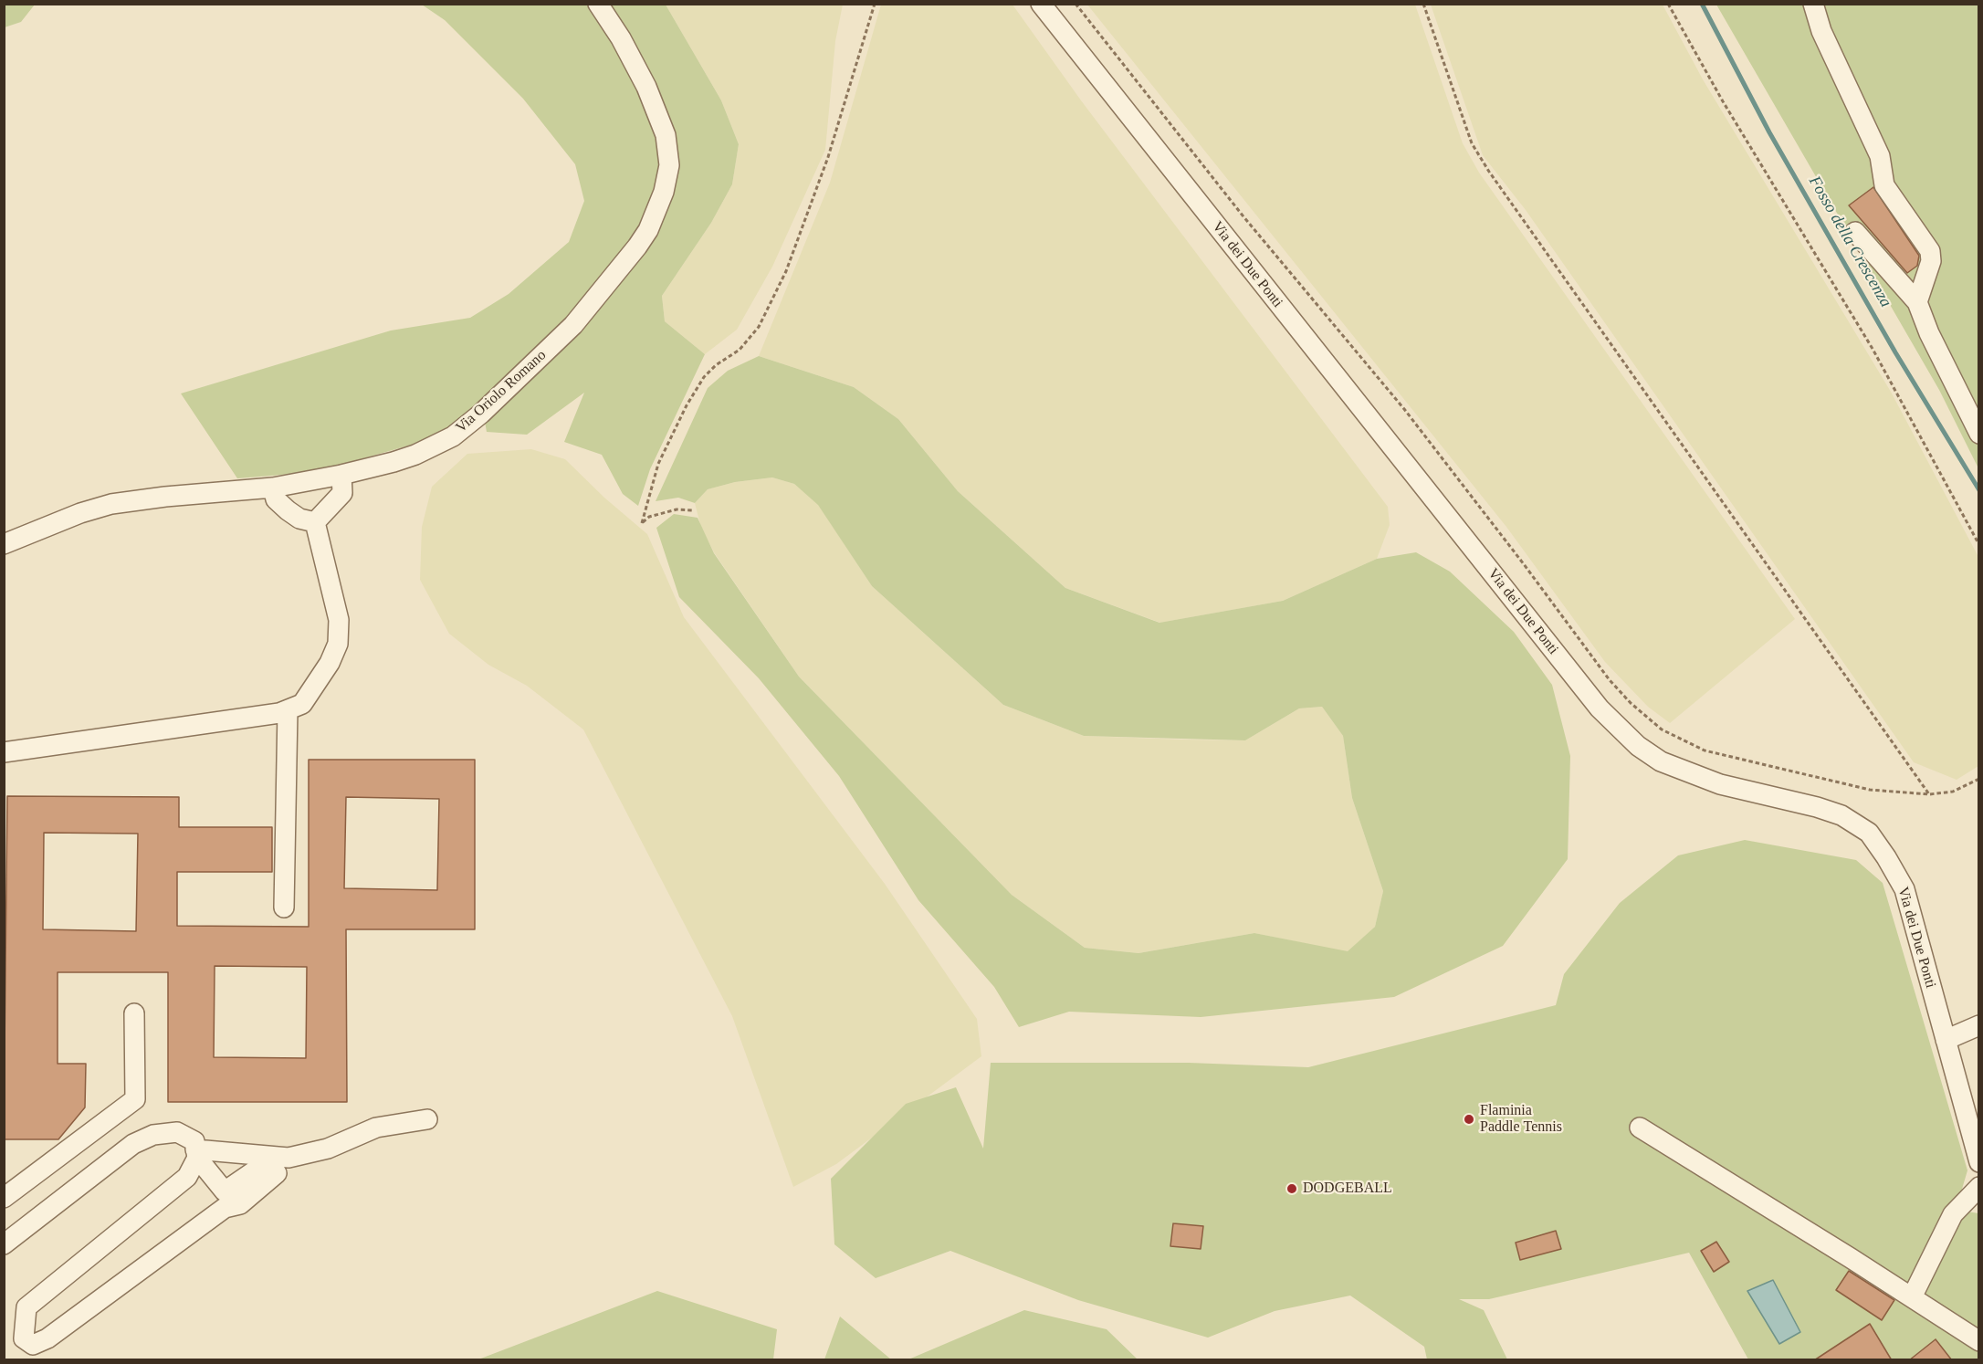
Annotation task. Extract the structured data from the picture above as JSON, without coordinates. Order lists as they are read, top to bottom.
{
  "streets": {
    "street": ["Via dei Due Ponti", "Via Oriolo Romano"]
  },
  "water": ["Fosso della Crescenza"],
  "places": ["Flaminia Paddle Tennis", "DODGEBALL"]
}
